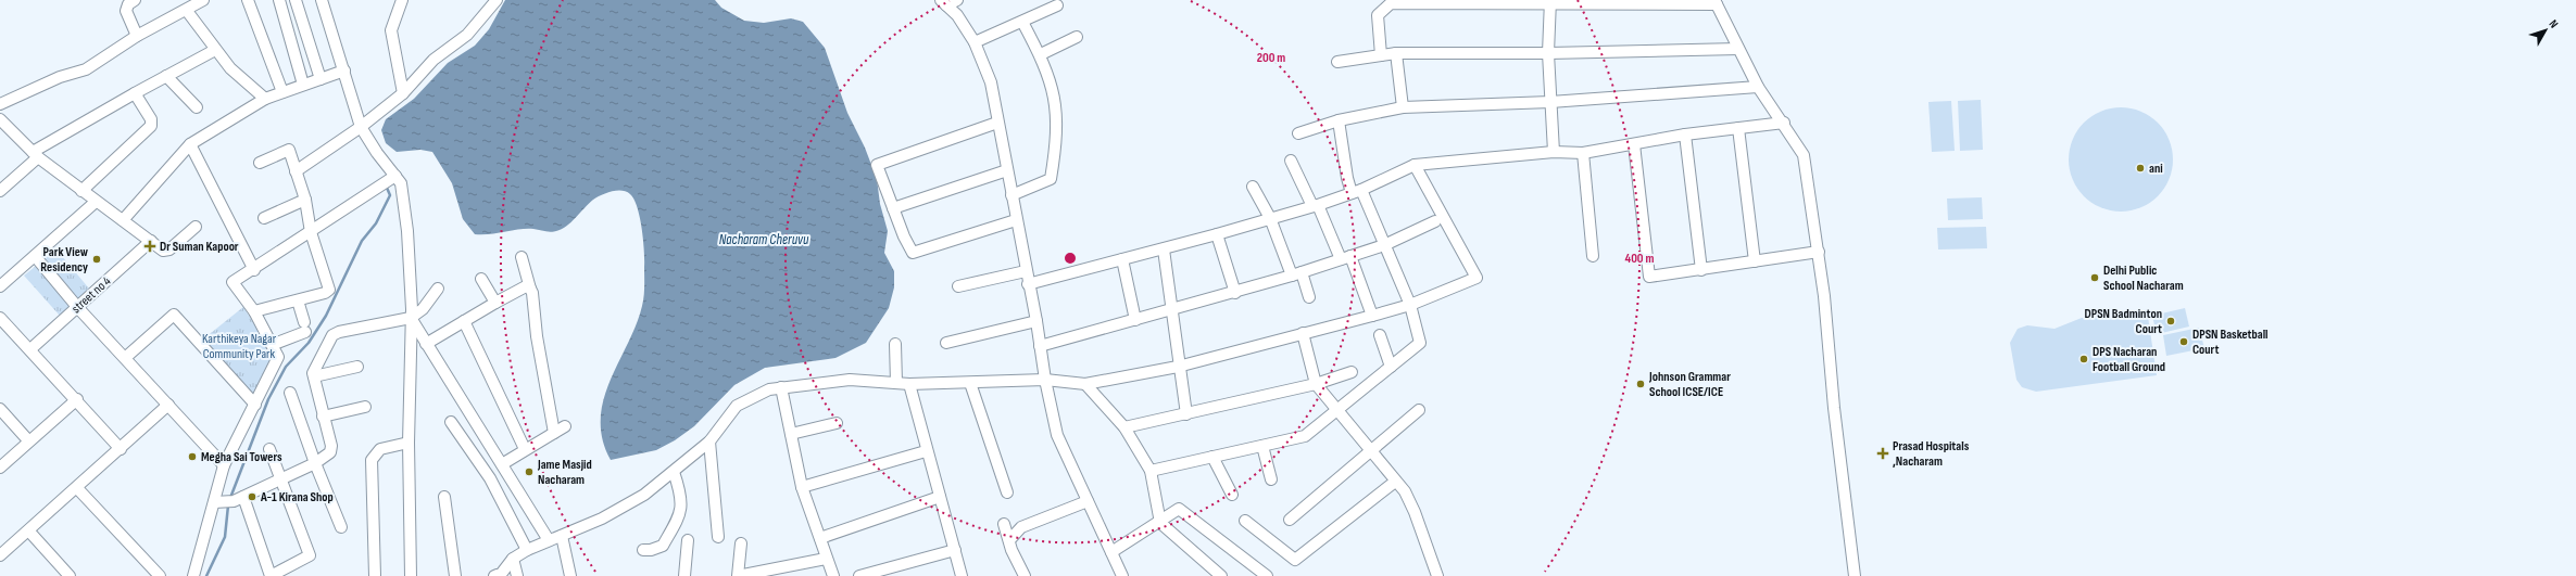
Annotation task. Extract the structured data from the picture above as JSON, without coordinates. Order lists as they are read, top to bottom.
{
  "streets": {
    "street": ["street no 4"]
  },
  "water": ["Nacharam Cheruvu"],
  "parks": ["Karthikeya Nagar Community Park"],
  "places": {
    "other": [
      "ani",
      "Park View Residency",
      "Delhi Public School Nacharam",
      "DPSN Badminton Court",
      "DPSN Basketball Court",
      "DPS Nacharan Football Ground",
      "Johnson Grammar School ICSE/ICE",
      "Megha Sai Towers",
      "Jame Masjid Nacharam",
      "A-1 Kirana Shop"
    ],
    "health": ["Dr Suman Kapoor", "Prasad Hospitals ,Nacharam"]
  },
  "north": "top right",
  "rings": ["200 m", "400 m"]
}
